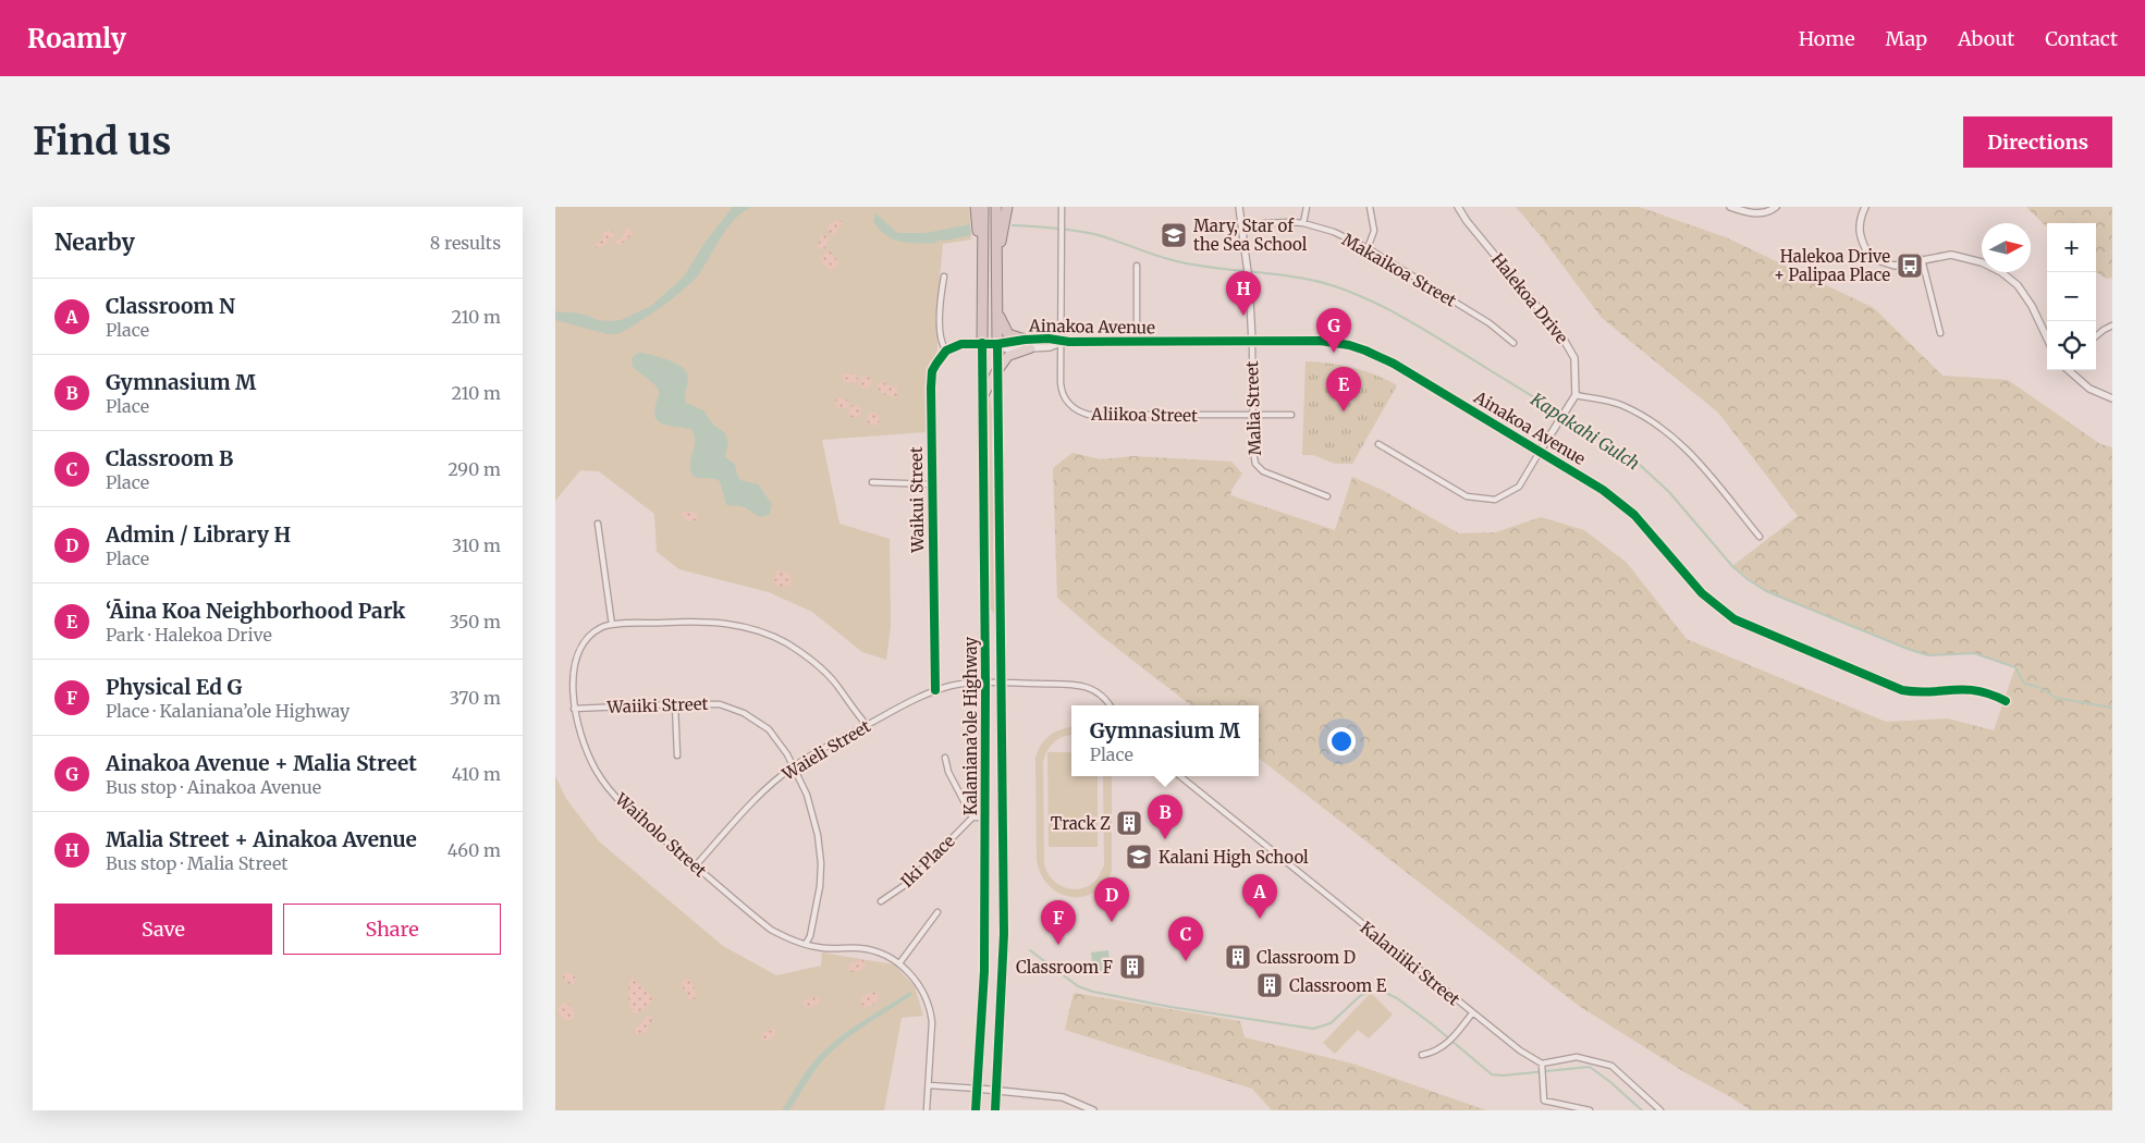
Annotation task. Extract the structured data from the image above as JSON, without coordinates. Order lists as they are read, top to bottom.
{
  "streets": {
    "highway": ["Kalaniana’ole Highway"],
    "street": [
      "Makaikoa Street",
      "Halekoa Drive",
      "Ainakoa Avenue",
      "Malia Street",
      "Aliikoa Street",
      "Waikui Street",
      "Waiiki Street",
      "Waieli Street",
      "Waiholo Street",
      "Iki Place",
      "Kalaniiki Street"
    ]
  },
  "crossings": [
    ["Makaikoa Street", "Malia Street"],
    ["Ainakoa Avenue", "Malia Street"],
    ["Ainakoa Avenue", "Aliikoa Street"],
    ["Ainakoa Avenue", "Kalaniana’ole Highway"],
    ["Malia Street", "Aliikoa Street"],
    ["Waikui Street", "Waieli Street"],
    ["Waiiki Street", "Waieli Street"],
    ["Waiiki Street", "Waiholo Street"],
    ["Kalaniana’ole Highway", "Waieli Street"],
    ["Waieli Street", "Waiholo Street"]
  ],
  "water": ["Kapakahi Gulch"],
  "places": {
    "school or university": ["Mary, Star of the Sea School", "Kalani High School"],
    "bus stop": ["Halekoa Drive + Palipaa Place"],
    "building": [
      "Track Z",
      "Classroom D",
      "Classroom F",
      "Classroom E"
    ]
  },
  "north": "right",
  "page": {
    "header": "Roamly",
    "nav": [
      "Home",
      "Map",
      "About",
      "Contact"
    ],
    "buttons": [
      "Directions",
      ["Save", "Share"]
    ],
    "title": "Find us",
    "heading": ["Nearby", "8 results"],
    "map_buttons": ["+", "−"],
    "pins": [
      "H",
      "G",
      "E",
      "B",
      "A",
      "D",
      "F",
      "C"
    ],
    "list": [
      {
        "mark": "A",
        "name": "Classroom N",
        "note": "Place",
        "value": "210 m"
      },
      {
        "mark": "B",
        "name": "Gymnasium M",
        "note": "Place",
        "value": "210 m"
      },
      {
        "mark": "C",
        "name": "Classroom B",
        "note": "Place",
        "value": "290 m"
      },
      {
        "mark": "D",
        "name": "Admin / Library H",
        "note": "Place",
        "value": "310 m"
      },
      {
        "mark": "E",
        "name": "‘Āina Koa Neighborhood Park",
        "note": "Park · Halekoa Drive",
        "value": "350 m"
      },
      {
        "mark": "F",
        "name": "Physical Ed G",
        "note": "Place · Kalaniana’ole Highway",
        "value": "370 m"
      },
      {
        "mark": "G",
        "name": "Ainakoa Avenue + Malia Street",
        "note": "Bus stop · Ainakoa Avenue",
        "value": "410 m"
      },
      {
        "mark": "H",
        "name": "Malia Street + Ainakoa Avenue",
        "note": "Bus stop · Malia Street",
        "value": "460 m"
      }
    ],
    "popup": ["Gymnasium M", "Place"]
  }
}
